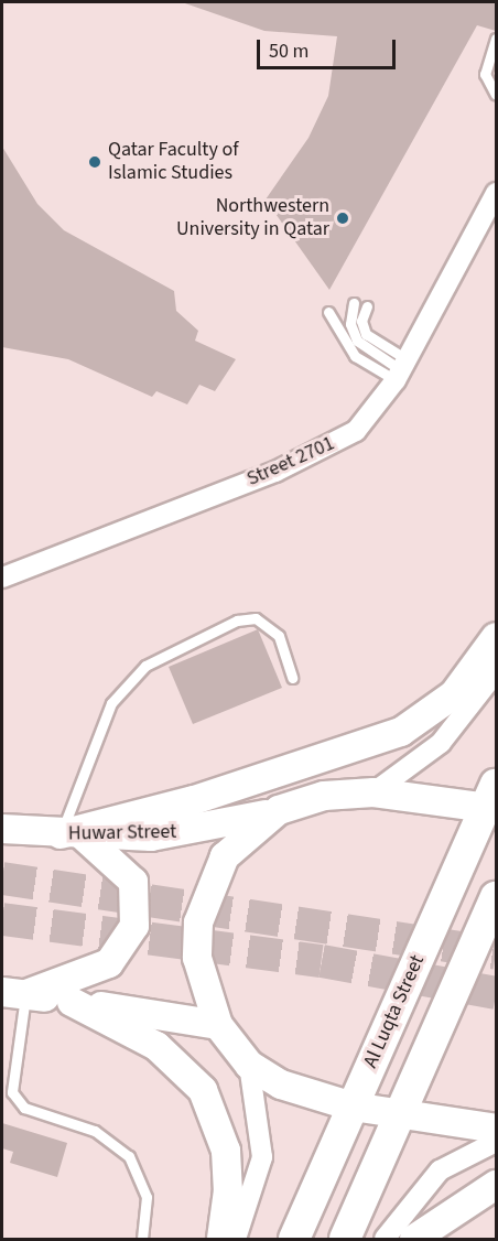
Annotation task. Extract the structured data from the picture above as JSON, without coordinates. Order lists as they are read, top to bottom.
{
  "streets": {
    "main road": ["Huwar Street", "Al Luqta Street"],
    "street": ["Street 2701"]
  },
  "crossings": [
    ["Huwar Street", "Al Luqta Street"]
  ],
  "places": ["Qatar Faculty of Islamic Studies", "Northwestern University in Qatar"],
  "scale_bar": "50 m"
}
